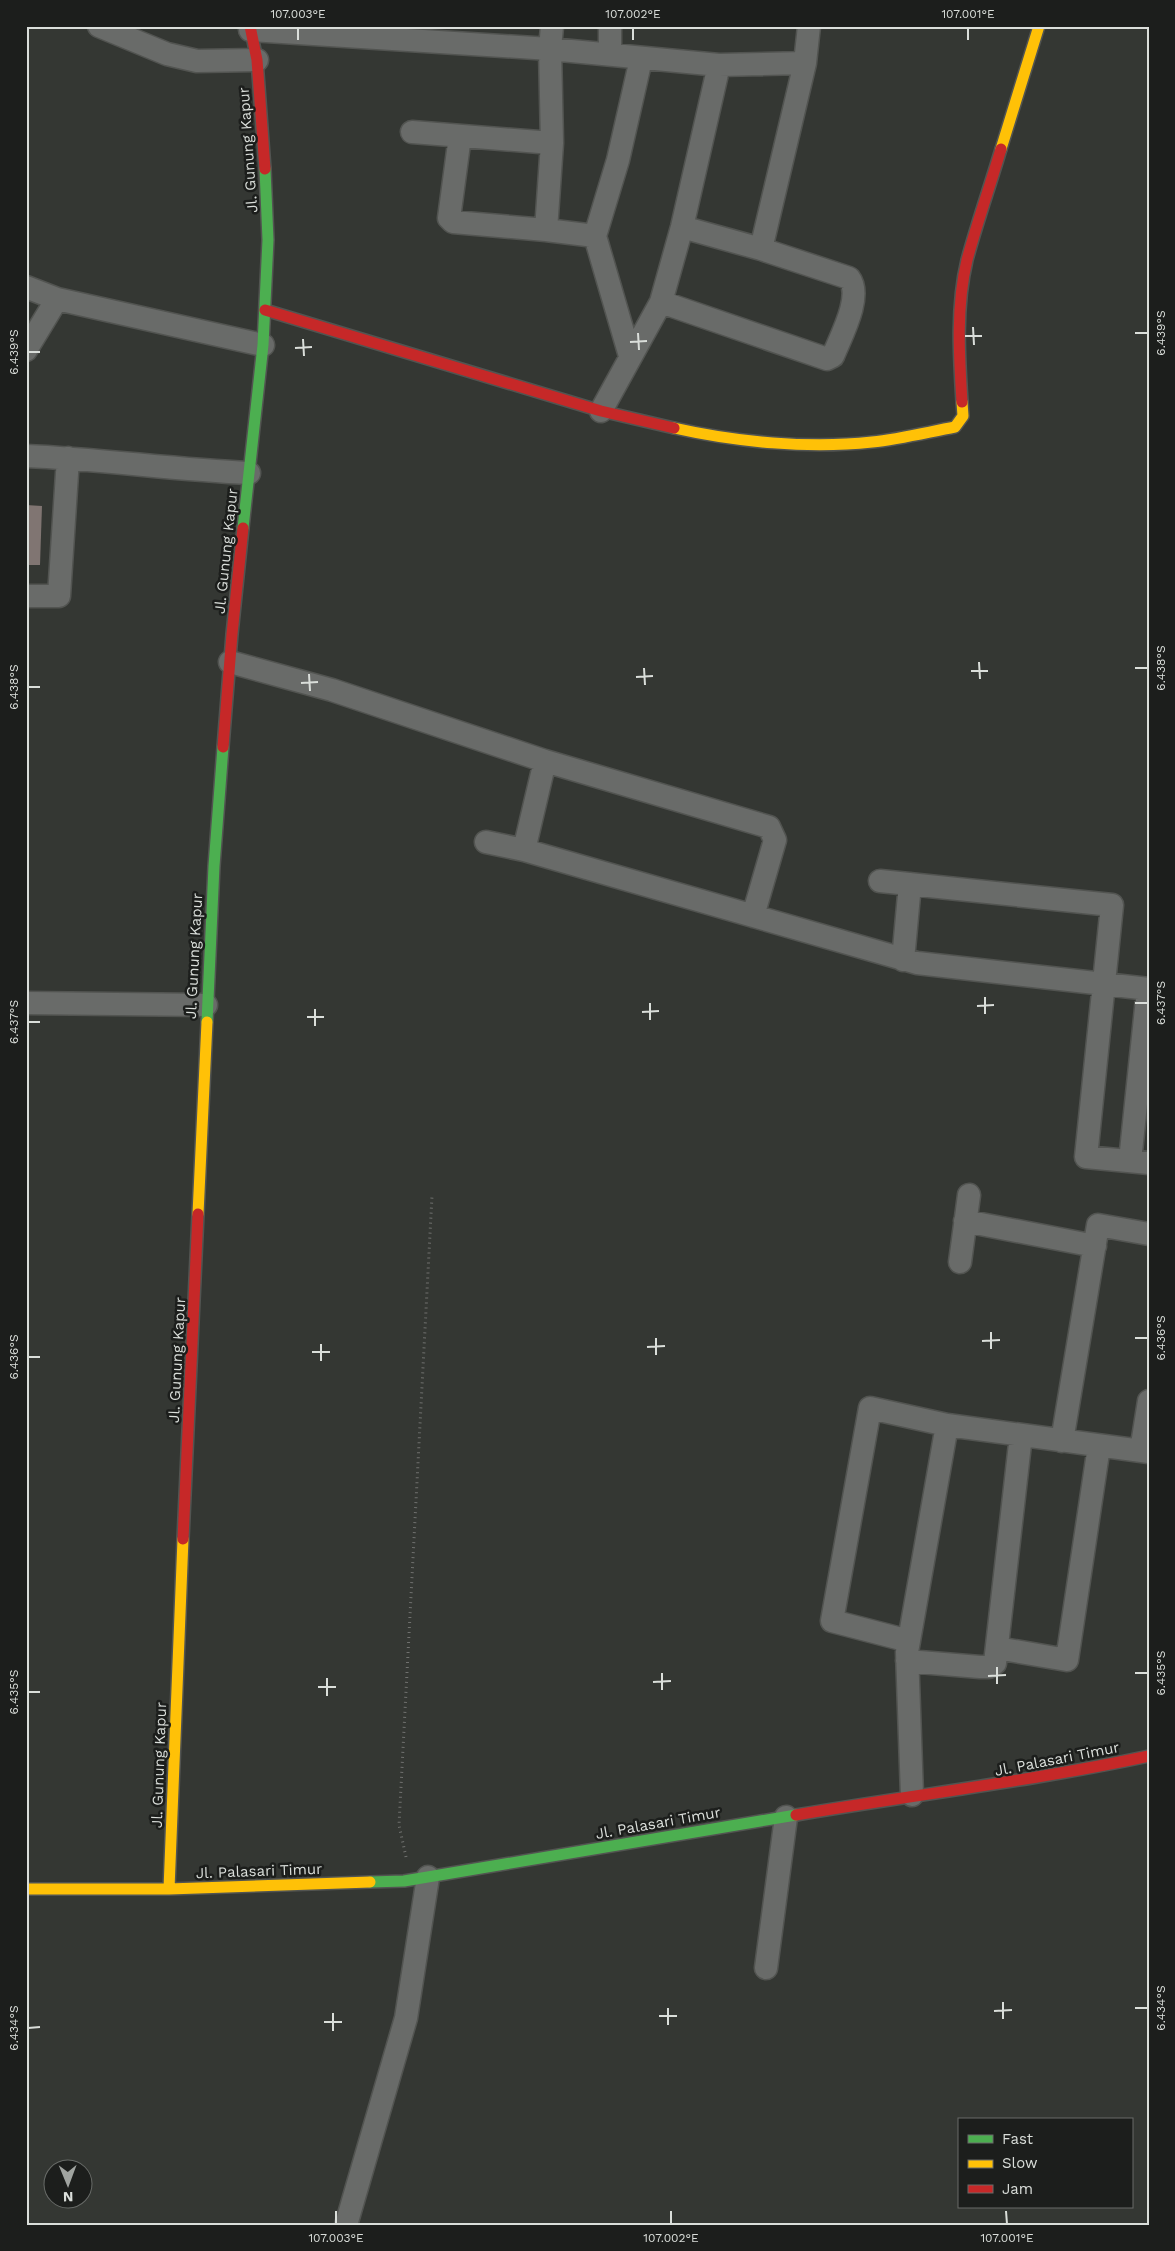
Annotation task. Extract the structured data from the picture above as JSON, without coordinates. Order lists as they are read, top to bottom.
{
  "streets": {
    "street": ["Jl. Gunung Kapur", "Jl. Palasari Timur"]
  },
  "crossings": [
    ["Jl. Gunung Kapur", "Jl. Palasari Timur"]
  ],
  "legend": ["Fast", "Slow", "Jam"],
  "north": "bottom",
  "coordinates": [
    "107.003°E",
    "107.002°E",
    "107.001°E",
    "6.439°S",
    "6.438°S",
    "6.437°S",
    "6.436°S",
    "6.435°S",
    "6.434°S"
  ]
}
